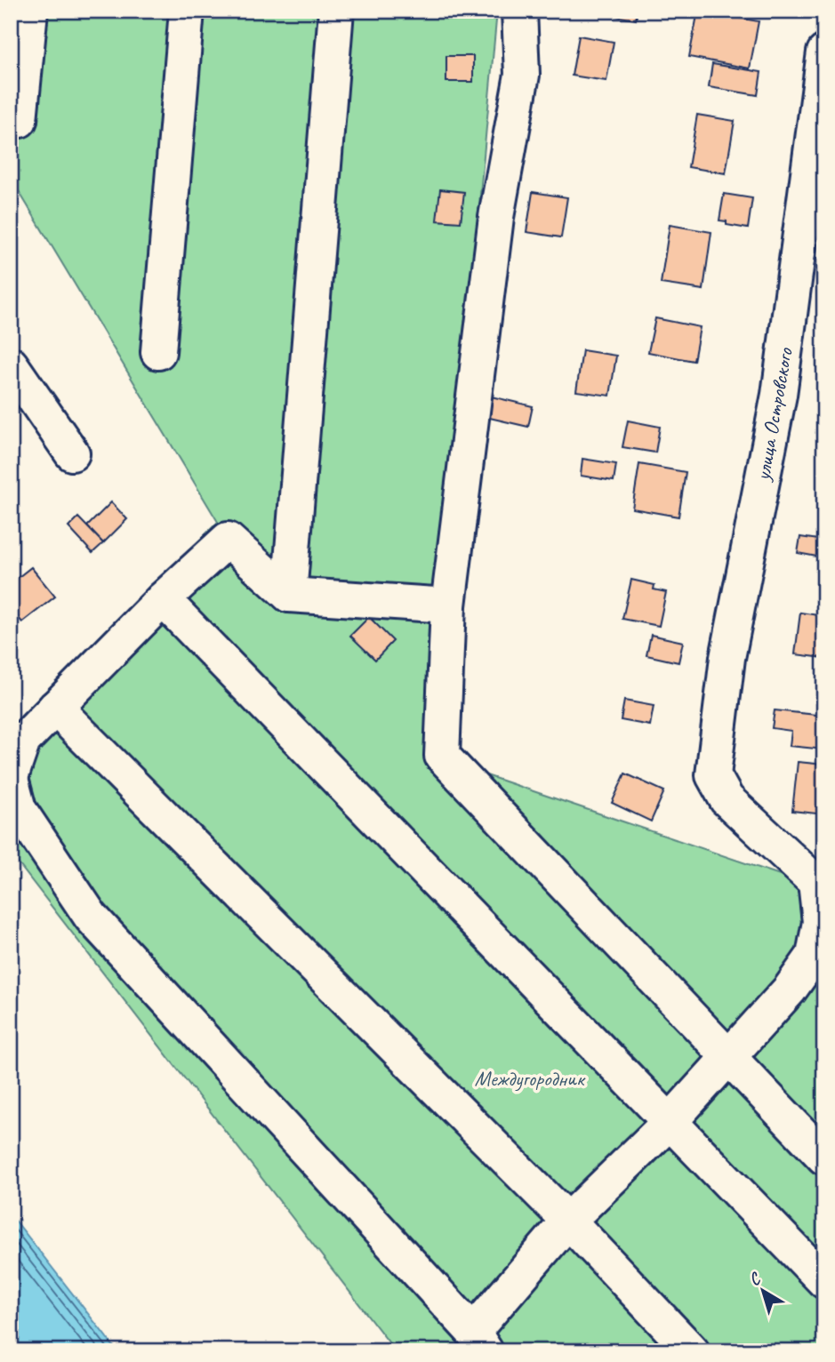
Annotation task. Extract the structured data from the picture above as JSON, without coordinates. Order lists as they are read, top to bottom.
{
  "streets": {
    "street": ["улица Островского"]
  },
  "parks": ["Междугородник"],
  "north": "top left"
}
